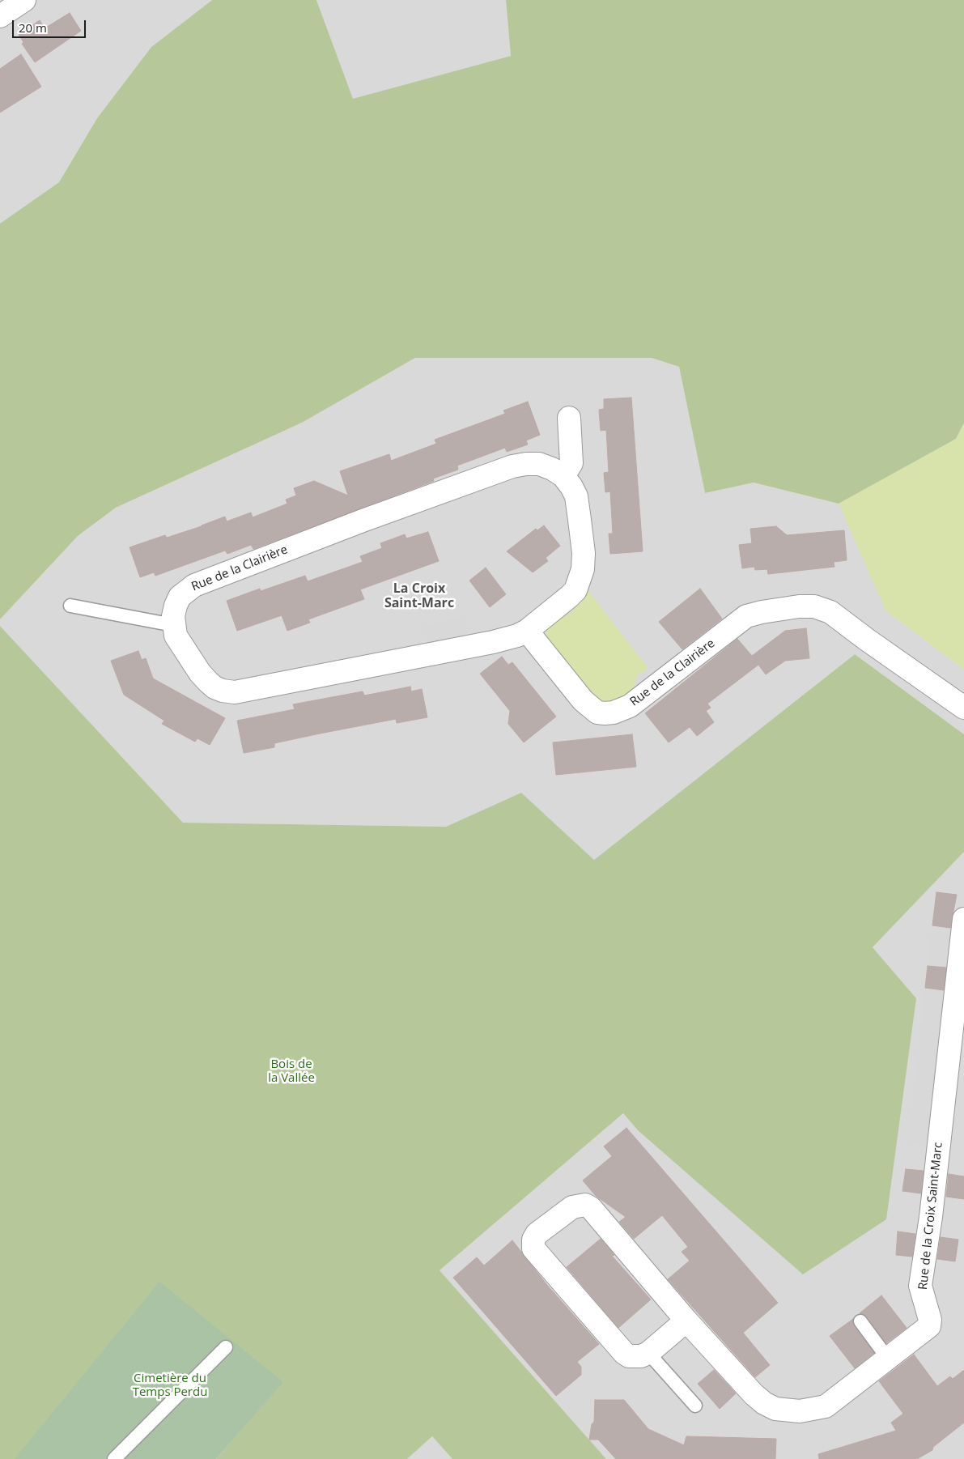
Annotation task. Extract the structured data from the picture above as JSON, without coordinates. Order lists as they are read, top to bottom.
{
  "streets": {
    "street": ["Rue de la Clairière", "Rue de la Croix Saint-Marc"]
  },
  "districts": ["La Croix Saint-Marc"],
  "parks": ["Bois de la Vallée", "Cimetière du Temps Perdu"],
  "scale_bar": "20 m"
}
